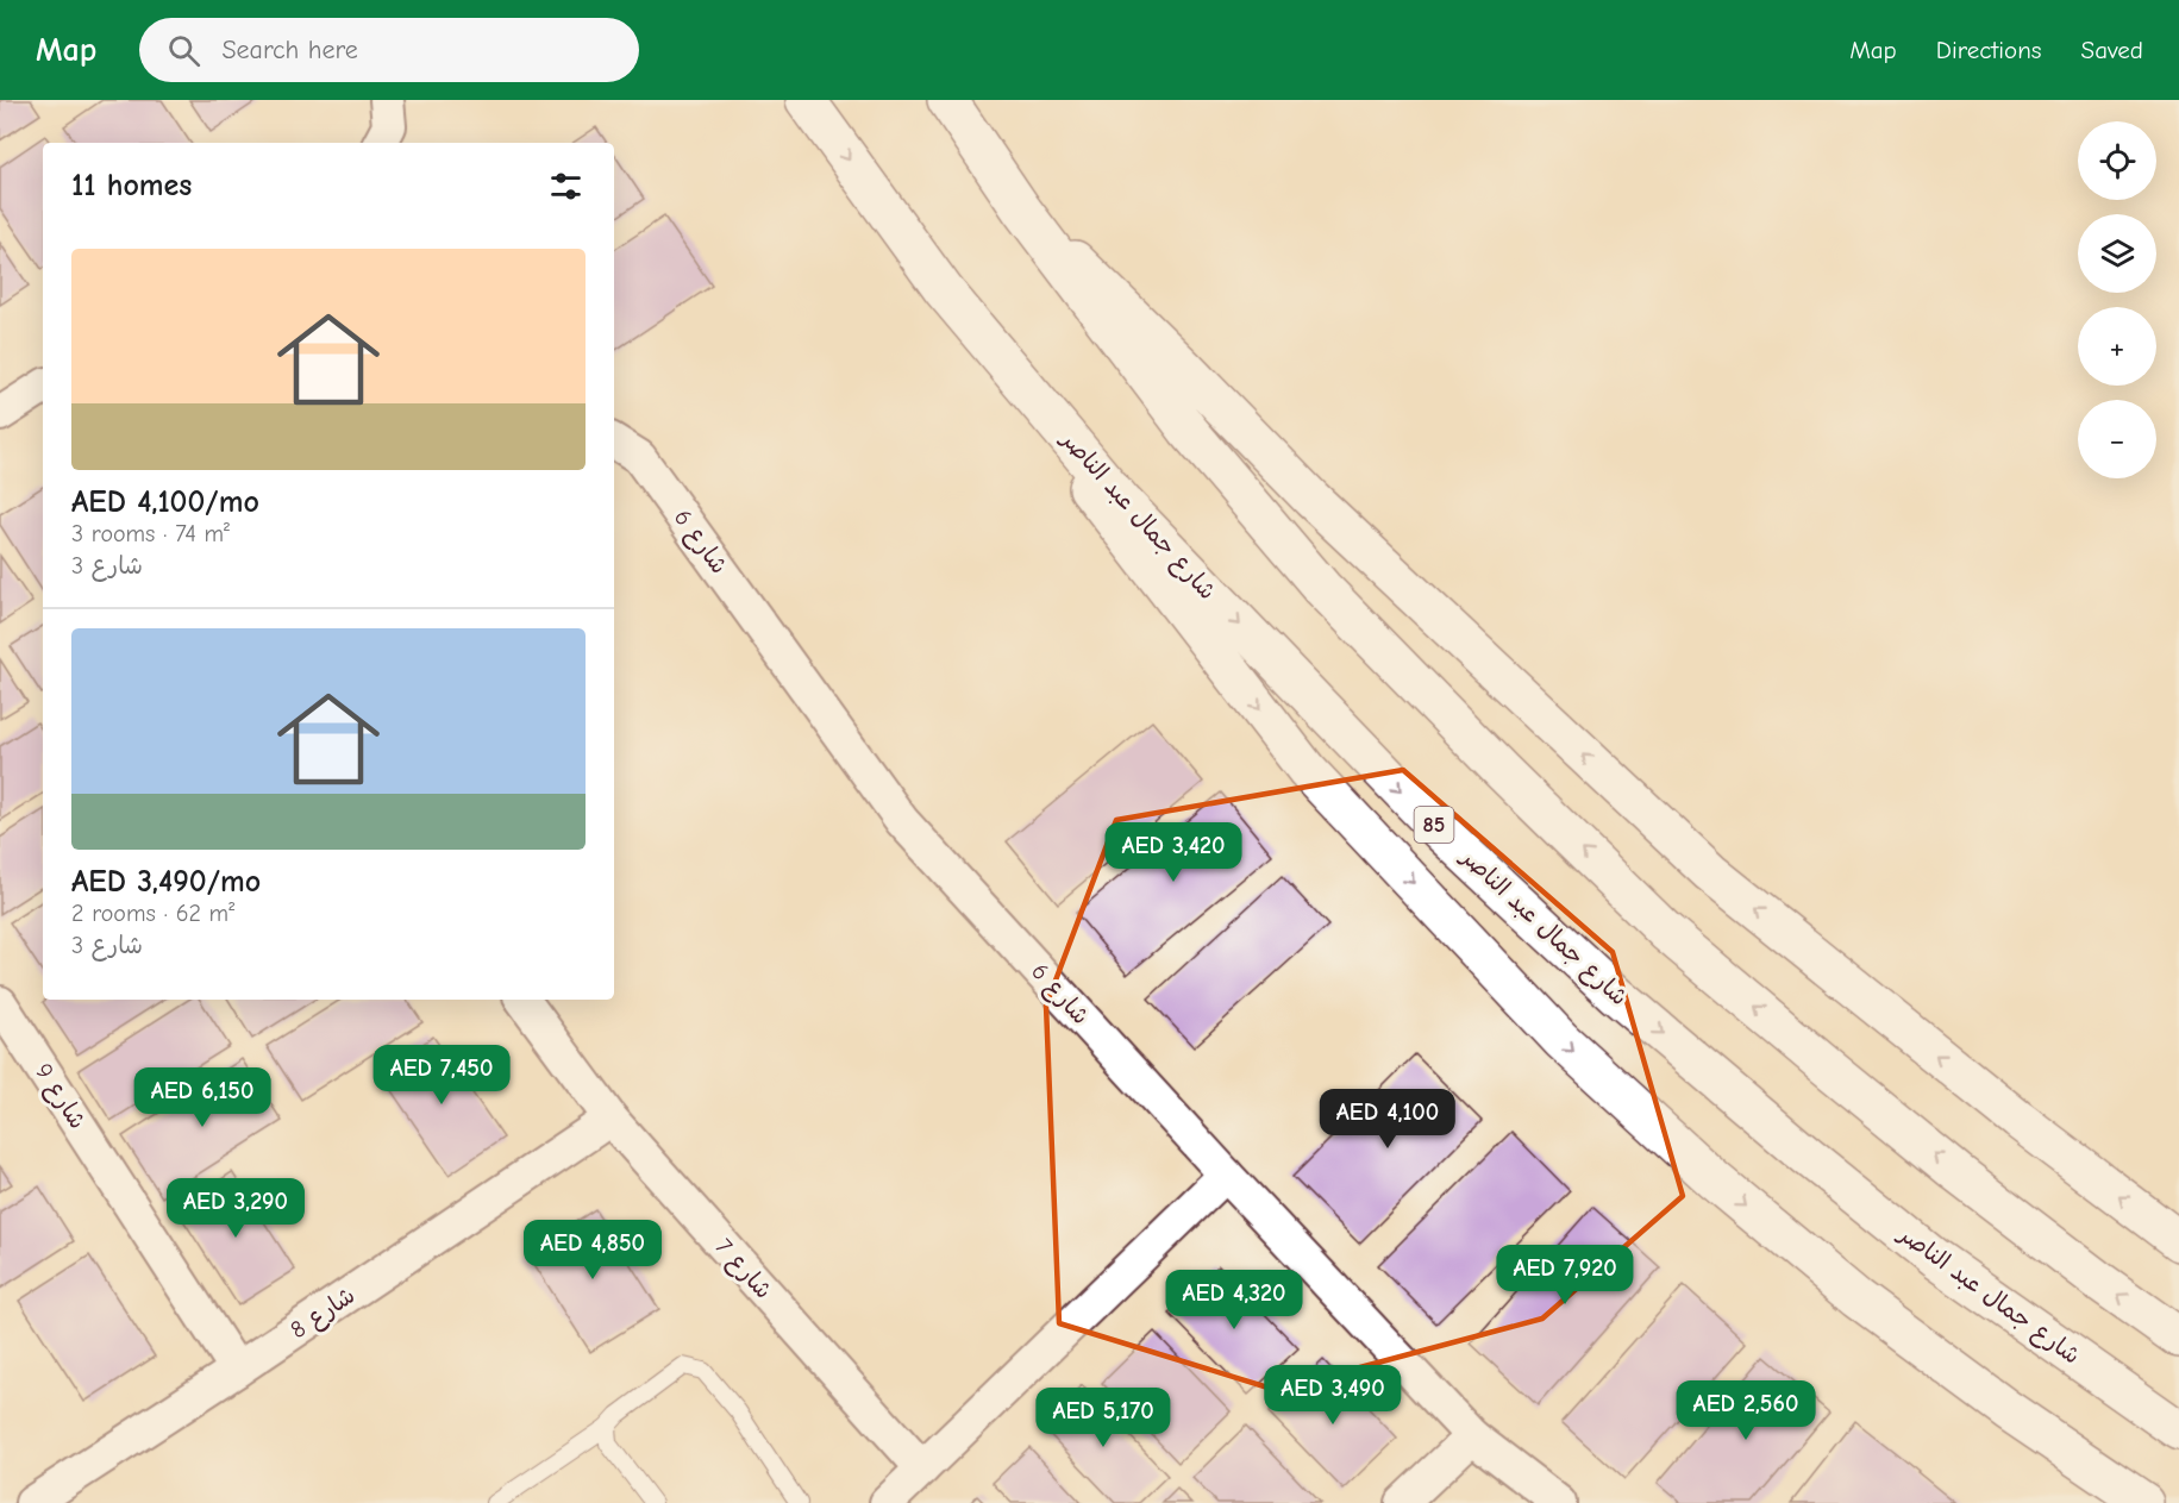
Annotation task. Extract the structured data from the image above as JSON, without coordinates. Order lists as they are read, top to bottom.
{
  "streets": {
    "main road": ["شارع جمال عبد الناصر", "85"],
    "street": [
      "شارع 6",
      "شارع 9",
      "شارع 7",
      "شارع 8"
    ]
  },
  "crossings": [
    ["شارع 9", "شارع 8"],
    ["شارع 7", "شارع 8"]
  ],
  "page": {
    "header": "Map",
    "search": "Search here",
    "nav": ["Map", "Directions", "Saved"],
    "map_buttons": ["+", "−"],
    "heading": "11 homes",
    "list": [
      {
        "name": "AED 4,100/mo",
        "note": "3 rooms · 74 m² · شارع 3"
      },
      {
        "name": "AED 3,490/mo",
        "note": "2 rooms · 62 m² · شارع 3"
      }
    ],
    "price": [
      "AED 3,420",
      "AED 7,450",
      "AED 6,150",
      "AED 4,100",
      "AED 3,290",
      "AED 4,850",
      "AED 7,920",
      "AED 4,320",
      "AED 3,490",
      "AED 2,560",
      "AED 5,170"
    ]
  }
}
